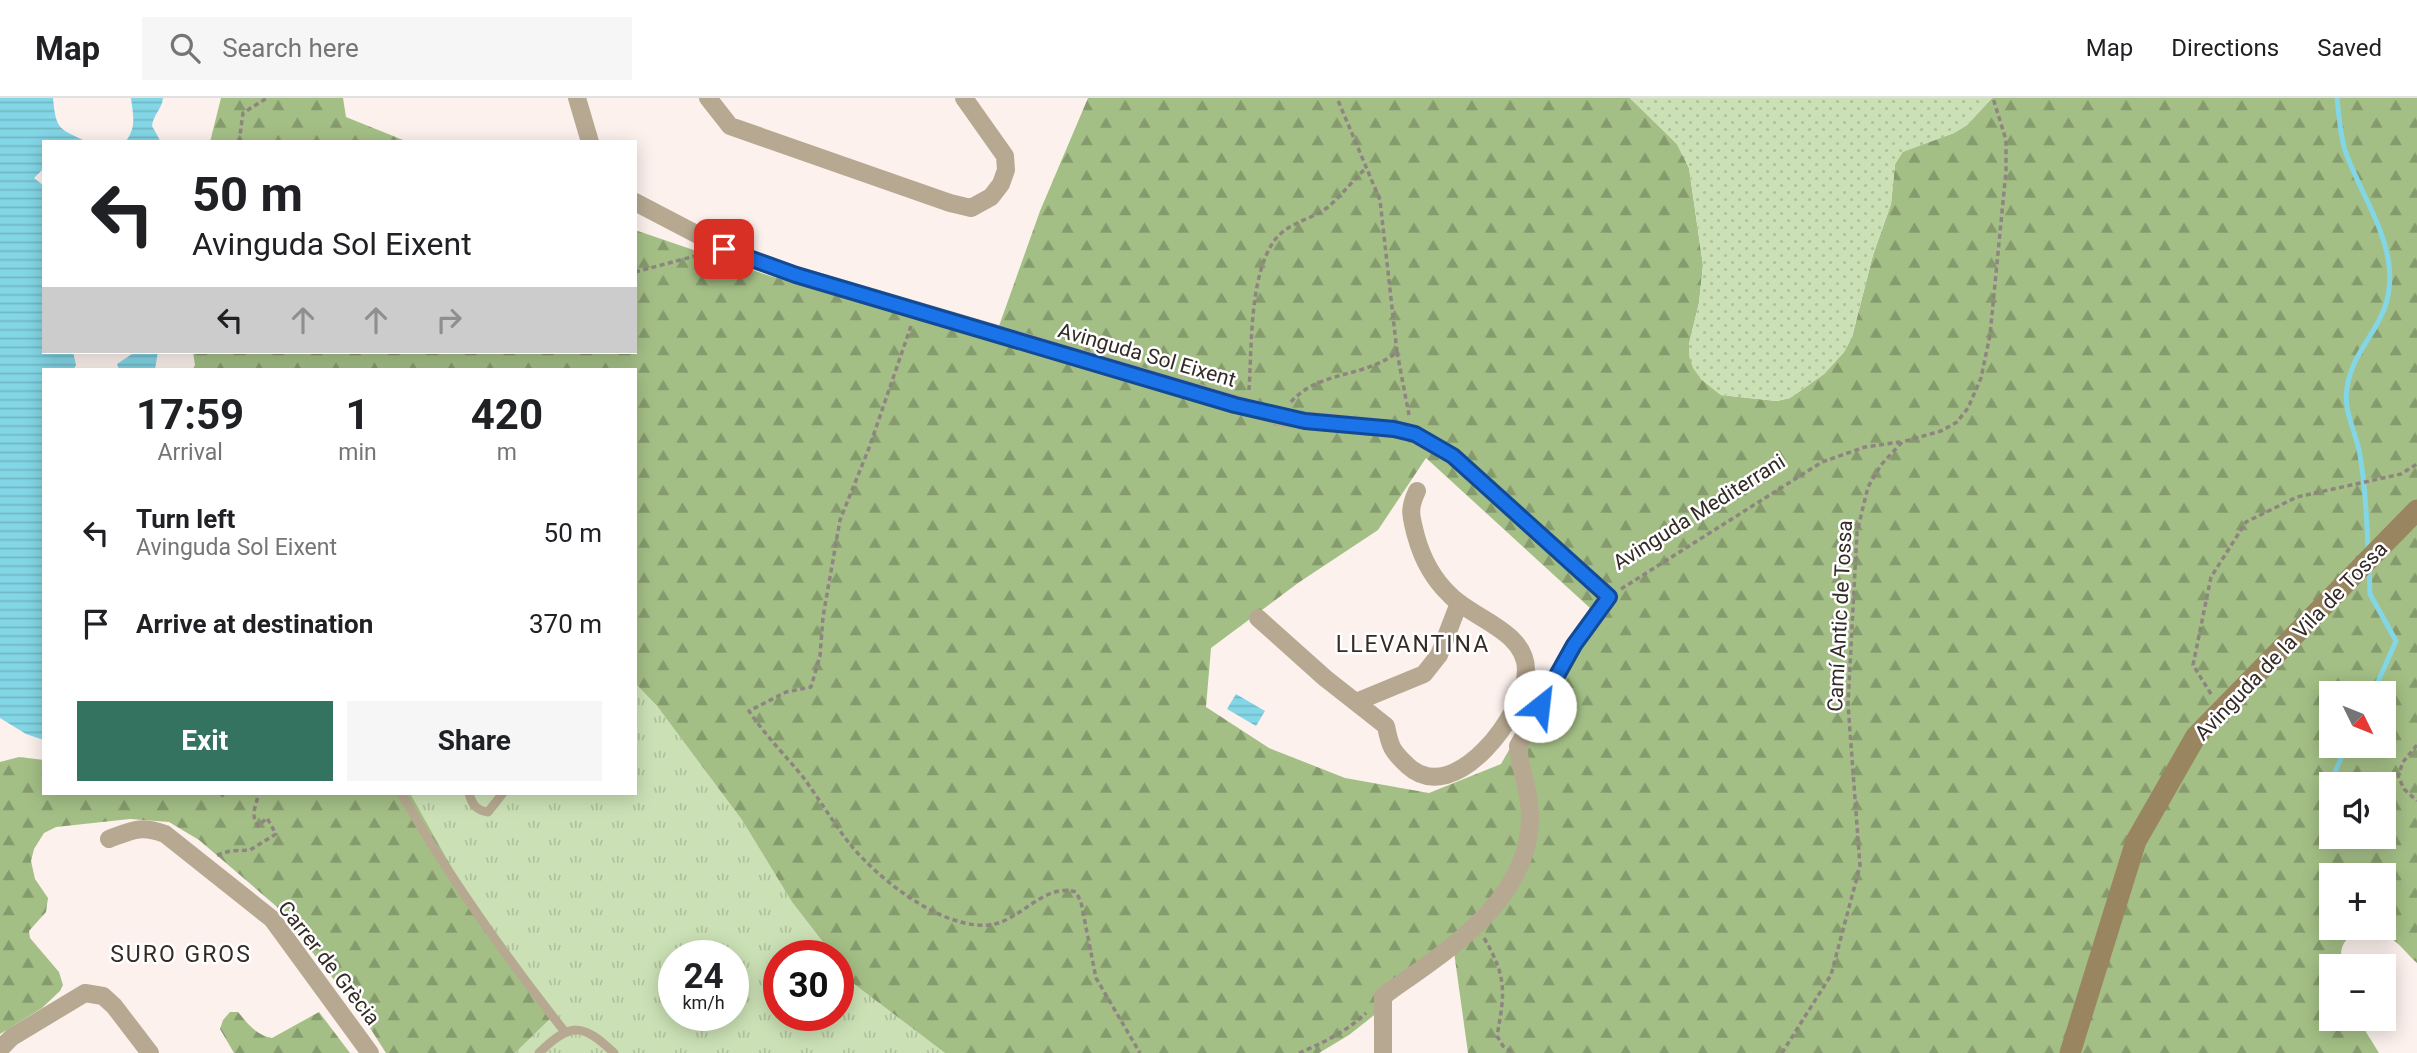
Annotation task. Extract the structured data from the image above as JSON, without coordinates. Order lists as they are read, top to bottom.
{
  "streets": {
    "main road": ["Avinguda de la Vila de Tossa"],
    "street": ["Avinguda Sol Eixent", "Avinguda Mediterrani", "Carrer de Grècia"],
    "path": ["Camí Antic de Tossa"]
  },
  "crossings": [
    ["Avinguda Sol Eixent", "Avinguda Mediterrani"],
    ["Avinguda Mediterrani", "Camí Antic de Tossa"]
  ],
  "districts": ["LLEVANTINA", "SURO GROS"],
  "north": "bottom right",
  "page": {
    "header": "Map",
    "search": "Search here",
    "nav": ["Map", "Directions", "Saved"],
    "turn": ["50 m", "Avinguda Sol Eixent"],
    "eta": [
      "17:59",
      "Arrival",
      "1",
      "min",
      "420",
      "m"
    ],
    "list": [
      {
        "name": "Turn left",
        "note": "Avinguda Sol Eixent",
        "value": "50 m"
      },
      {
        "name": "Arrive at destination",
        "value": "370 m"
      }
    ],
    "map_buttons": ["+", "−"],
    "buttons": ["Exit", "Share"],
    "speed": "24 km/h",
    "limit": "30"
  }
}
